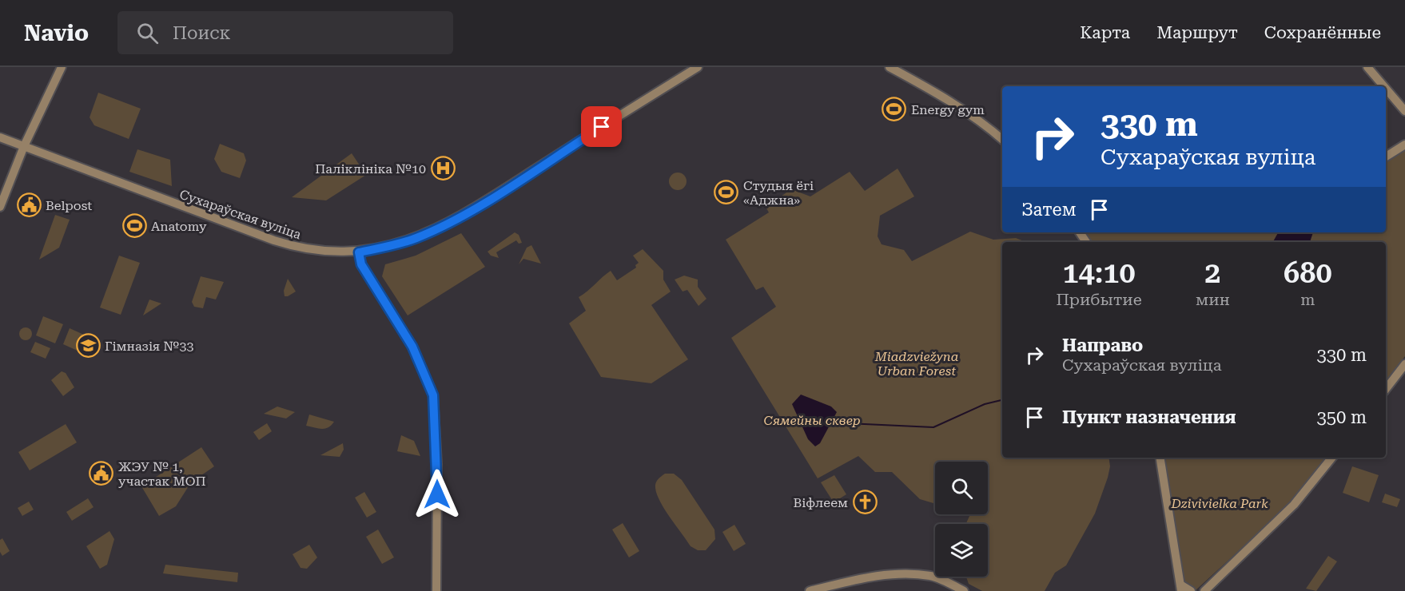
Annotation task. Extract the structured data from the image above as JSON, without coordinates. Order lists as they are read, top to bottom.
{
  "streets": {
    "main road": ["Сухараўская вуліца"]
  },
  "parks": ["Miadzviežyna Urban Forest", "Сямейны сквер", "Dzivivielka Park"],
  "places": {
    "sports": ["Energy gym", "Студыя ёгі «Аджна»", "Anatomy"],
    "hospital": ["Паліклініка №10"],
    "public building": ["Belpost", "ЖЭУ № 1, участак МОП"],
    "school or university": ["Гімназія №33"],
    "church": ["Віфлеем"]
  },
  "page": {
    "header": "Navio",
    "search": "Поиск",
    "nav": ["Карта", "Маршрут", "Сохранённые"],
    "turn": ["330 m", "Сухараўская вуліца"],
    "then": "Затем",
    "eta": [
      "14:10",
      "Прибытие",
      "2",
      "мин",
      "680",
      "m"
    ],
    "list": [
      {
        "name": "Направо",
        "note": "Сухараўская вуліца",
        "value": "330 m"
      },
      {
        "name": "Пункт назначения",
        "value": "350 m"
      }
    ]
  }
}
